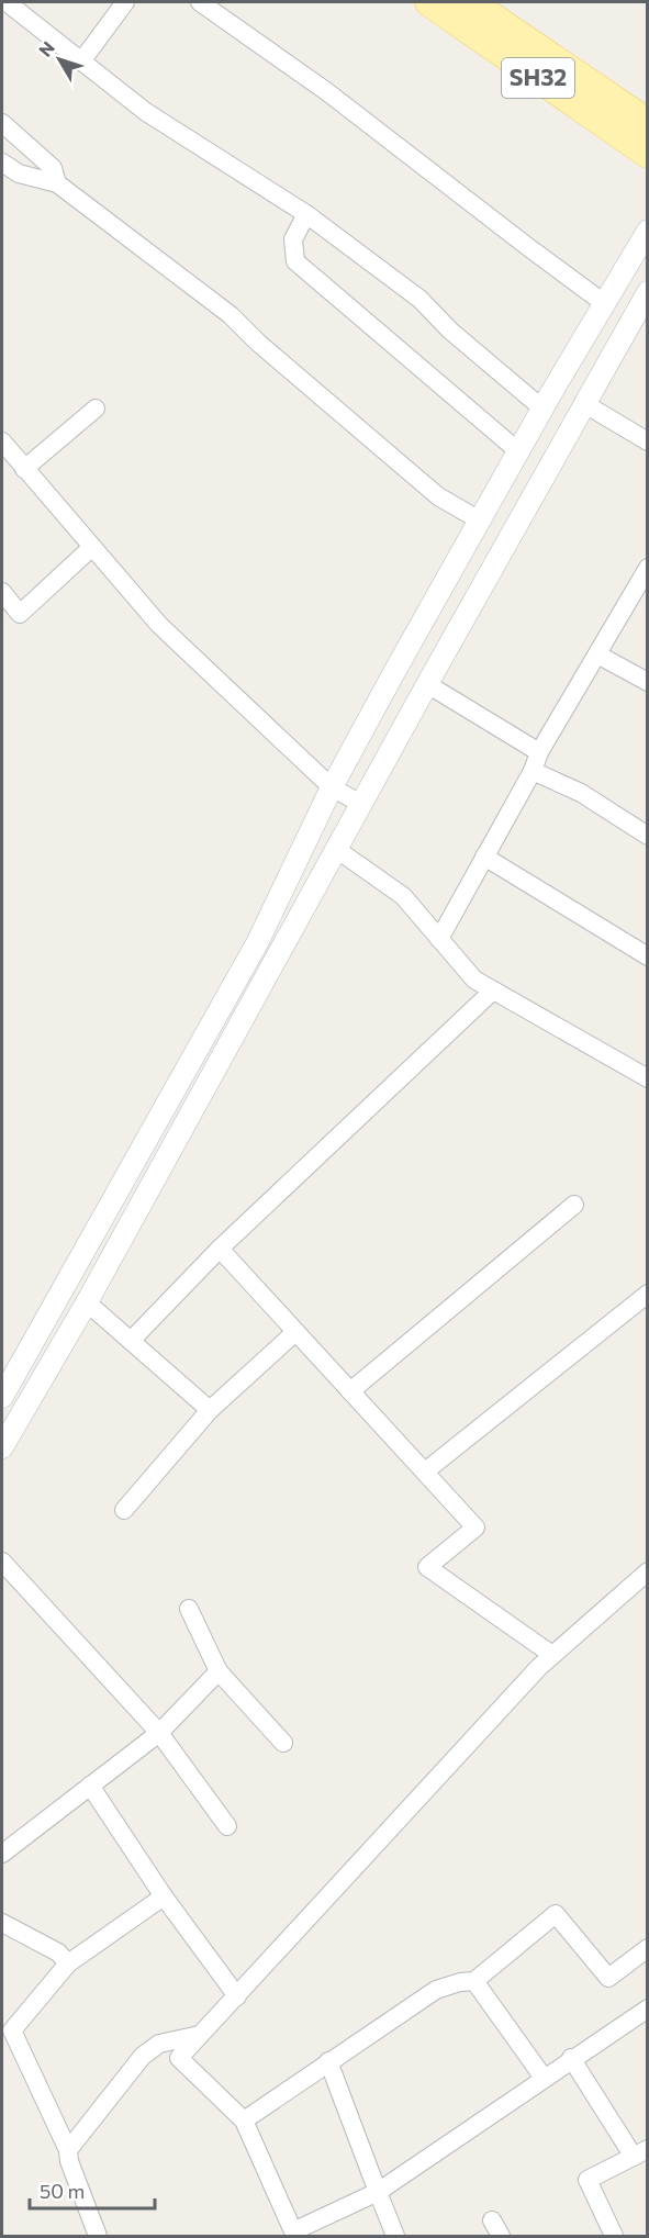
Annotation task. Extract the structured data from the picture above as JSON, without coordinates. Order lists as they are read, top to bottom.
{
  "streets": {
    "main road": ["SH32"]
  },
  "scale_bar": "50 m",
  "north": "top left"
}
